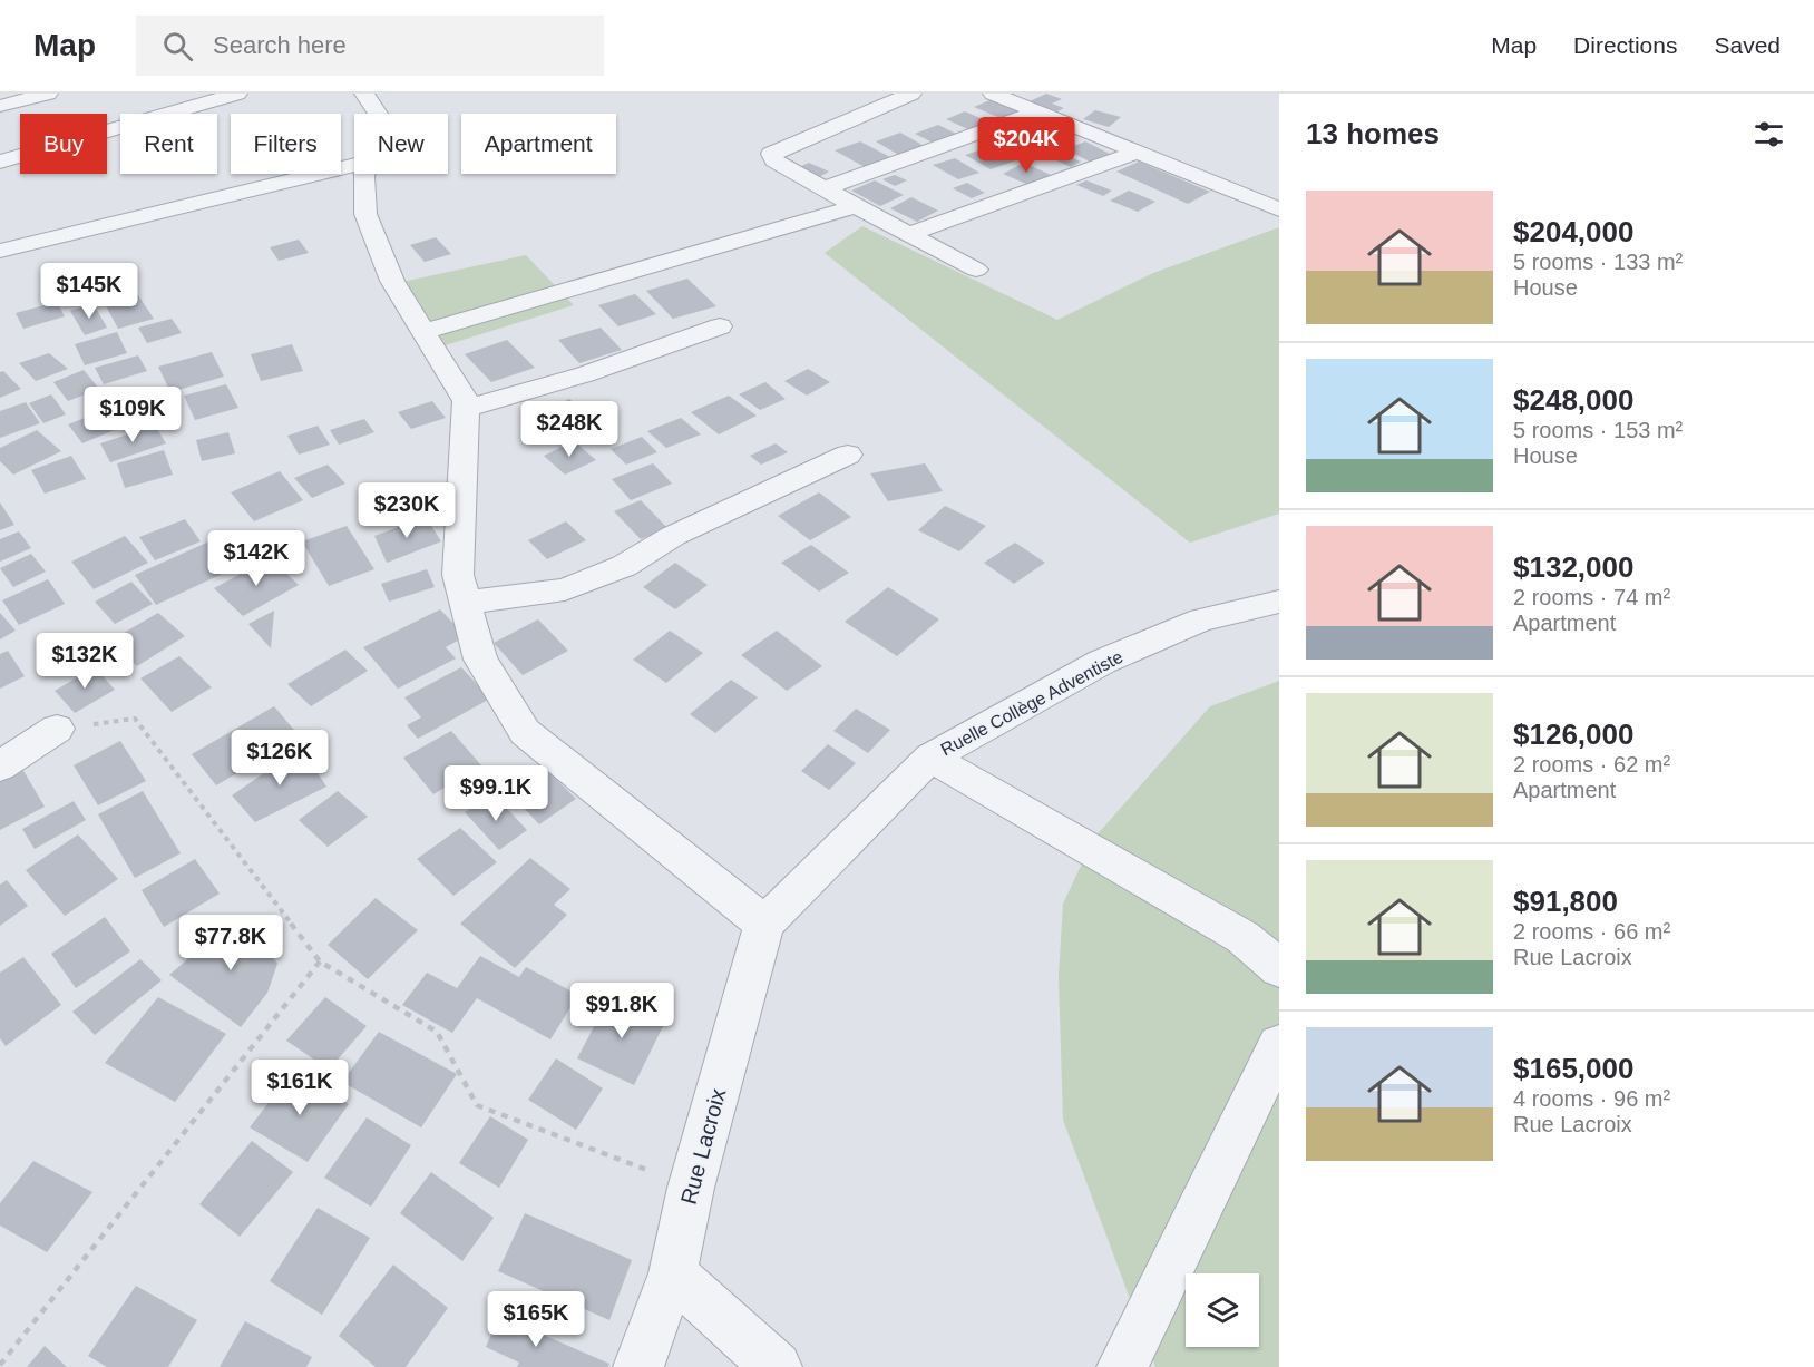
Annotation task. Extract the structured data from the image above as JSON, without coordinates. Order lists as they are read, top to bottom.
{
  "streets": {
    "street": ["Ruelle Collège Adventiste", "Rue Lacroix"]
  },
  "crossings": [
    ["Ruelle Collège Adventiste", "Rue Lacroix"]
  ],
  "page": {
    "header": "Map",
    "search": "Search here",
    "nav": ["Map", "Directions", "Saved"],
    "heading": "13 homes",
    "chip": [
      "Buy",
      "Rent",
      "Filters",
      "New",
      "Apartment"
    ],
    "price": [
      "$204K",
      "$145K",
      "$109K",
      "$248K",
      "$230K",
      "$142K",
      "$132K",
      "$126K",
      "$99.1K",
      "$77.8K",
      "$91.8K",
      "$161K",
      "$165K"
    ],
    "list": [
      {
        "name": "$204,000",
        "note": "5 rooms · 133 m² · House"
      },
      {
        "name": "$248,000",
        "note": "5 rooms · 153 m² · House"
      },
      {
        "name": "$132,000",
        "note": "2 rooms · 74 m² · Apartment"
      },
      {
        "name": "$126,000",
        "note": "2 rooms · 62 m² · Apartment"
      },
      {
        "name": "$91,800",
        "note": "2 rooms · 66 m² · Rue Lacroix"
      },
      {
        "name": "$165,000",
        "note": "4 rooms · 96 m² · Rue Lacroix"
      }
    ]
  }
}
